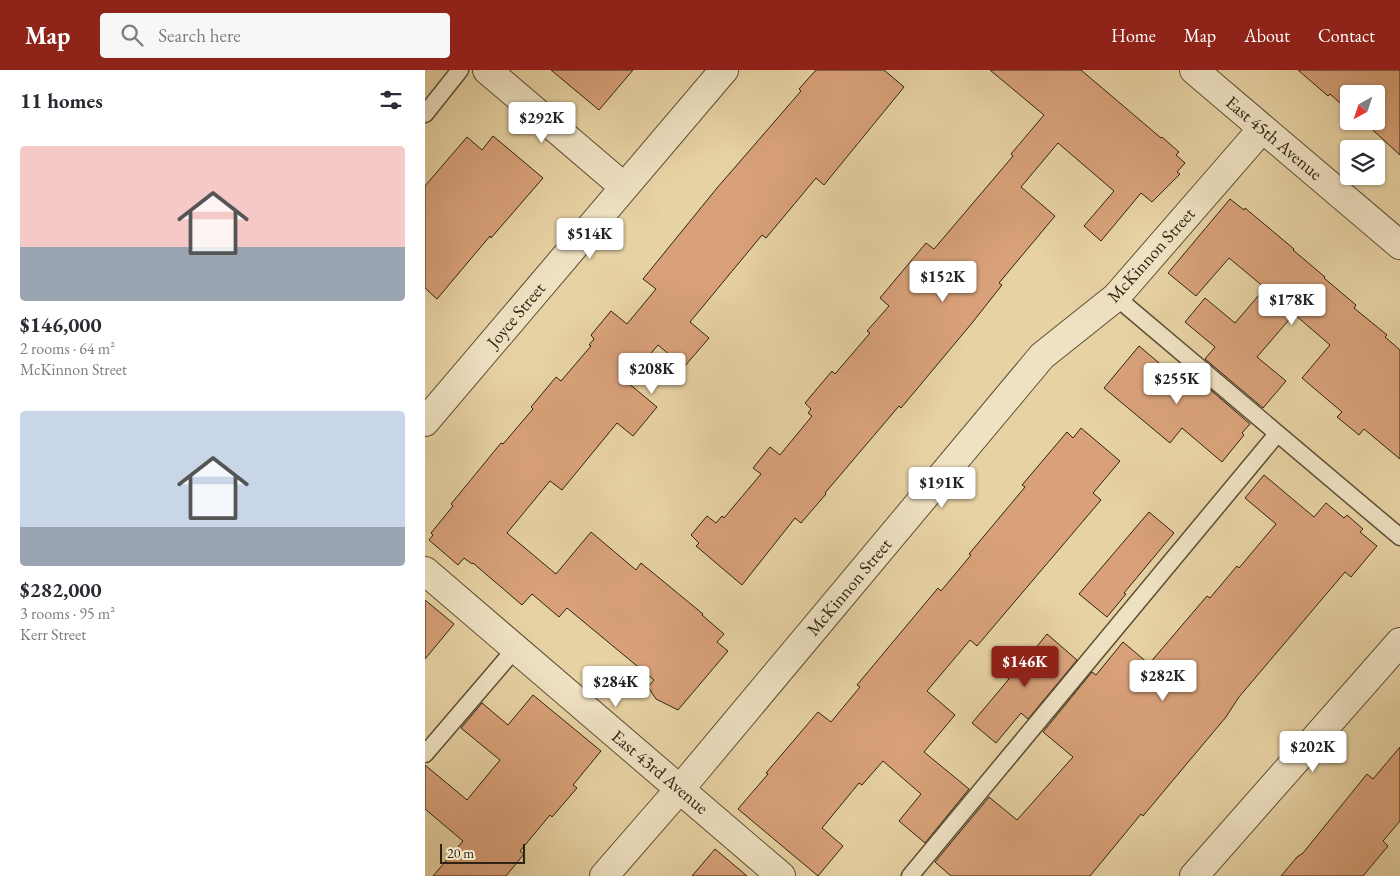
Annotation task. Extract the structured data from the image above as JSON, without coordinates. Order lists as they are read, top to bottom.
{
  "streets": {
    "street": [
      "East 45th Avenue",
      "McKinnon Street",
      "Joyce Street",
      "East 43rd Avenue"
    ]
  },
  "crossings": [
    ["East 45th Avenue", "McKinnon Street"],
    ["McKinnon Street", "East 43rd Avenue"]
  ],
  "scale_bar": "20 m",
  "north": "bottom left",
  "page": {
    "header": "Map",
    "search": "Search here",
    "nav": [
      "Home",
      "Map",
      "About",
      "Contact"
    ],
    "heading": "11 homes",
    "price": [
      "$292K",
      "$514K",
      "$152K",
      "$178K",
      "$208K",
      "$255K",
      "$191K",
      "$146K",
      "$282K",
      "$284K",
      "$202K"
    ],
    "list": [
      {
        "name": "$146,000",
        "note": "2 rooms · 64 m² · McKinnon Street"
      },
      {
        "name": "$282,000",
        "note": "3 rooms · 95 m² · Kerr Street"
      }
    ],
    "scale": "20 m"
  }
}
